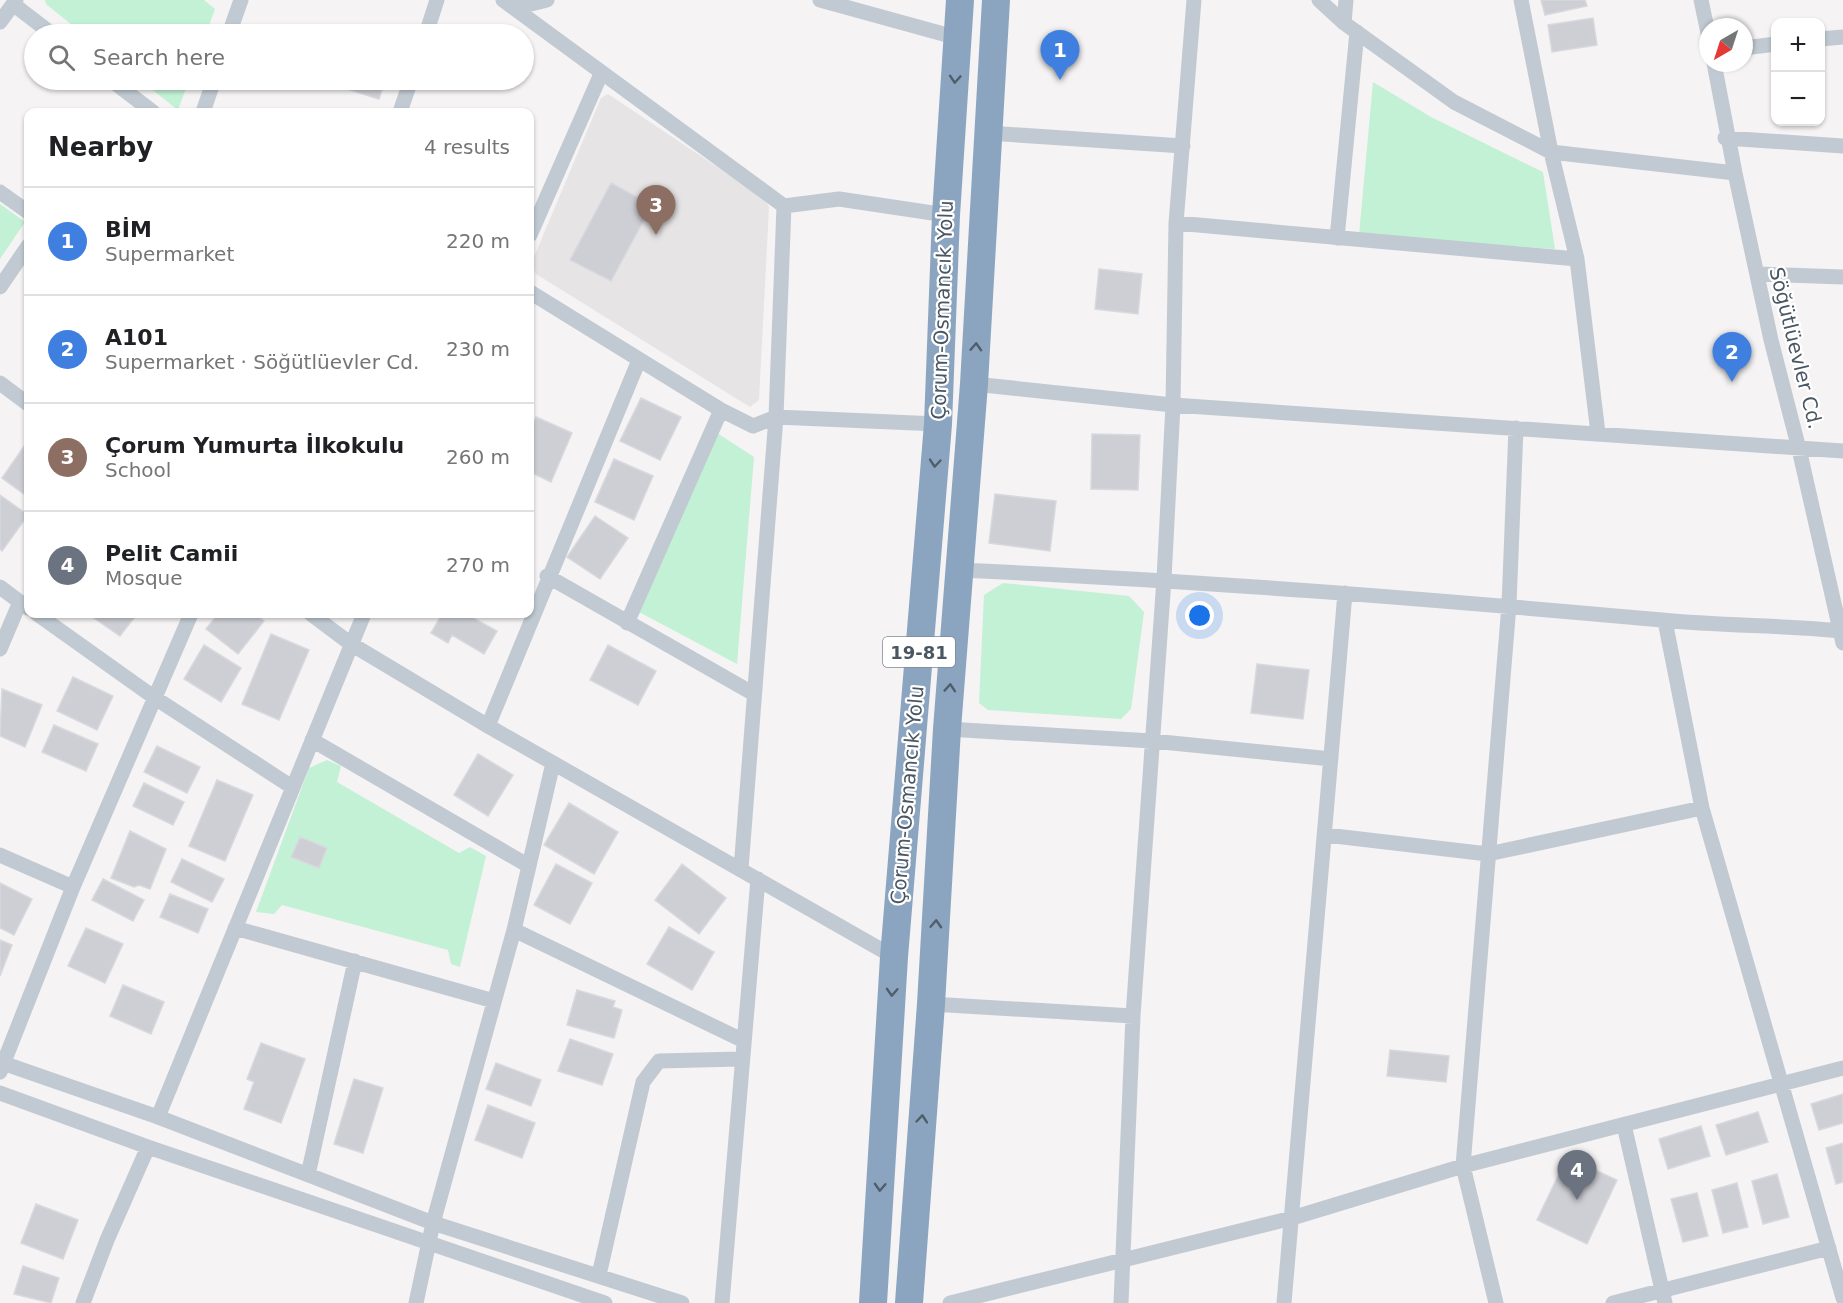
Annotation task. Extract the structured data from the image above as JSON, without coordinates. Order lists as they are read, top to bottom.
{
  "streets": {
    "highway": ["Çorum-Osmancık Yolu", "19-81"],
    "street": ["Söğütlüevler Cd."]
  },
  "north": "bottom left",
  "page": {
    "map_buttons": ["+", "−"],
    "search": "Search here",
    "pins": [
      "1",
      "3",
      "2",
      "4"
    ],
    "heading": ["Nearby", "4 results"],
    "list": [
      {
        "mark": "1",
        "name": "BİM",
        "note": "Supermarket",
        "value": "220 m"
      },
      {
        "mark": "2",
        "name": "A101",
        "note": "Supermarket · Söğütlüevler Cd.",
        "value": "230 m"
      },
      {
        "mark": "3",
        "name": "Çorum Yumurta İlkokulu",
        "note": "School",
        "value": "260 m"
      },
      {
        "mark": "4",
        "name": "Pelit Camii",
        "note": "Mosque",
        "value": "270 m"
      }
    ]
  }
}
